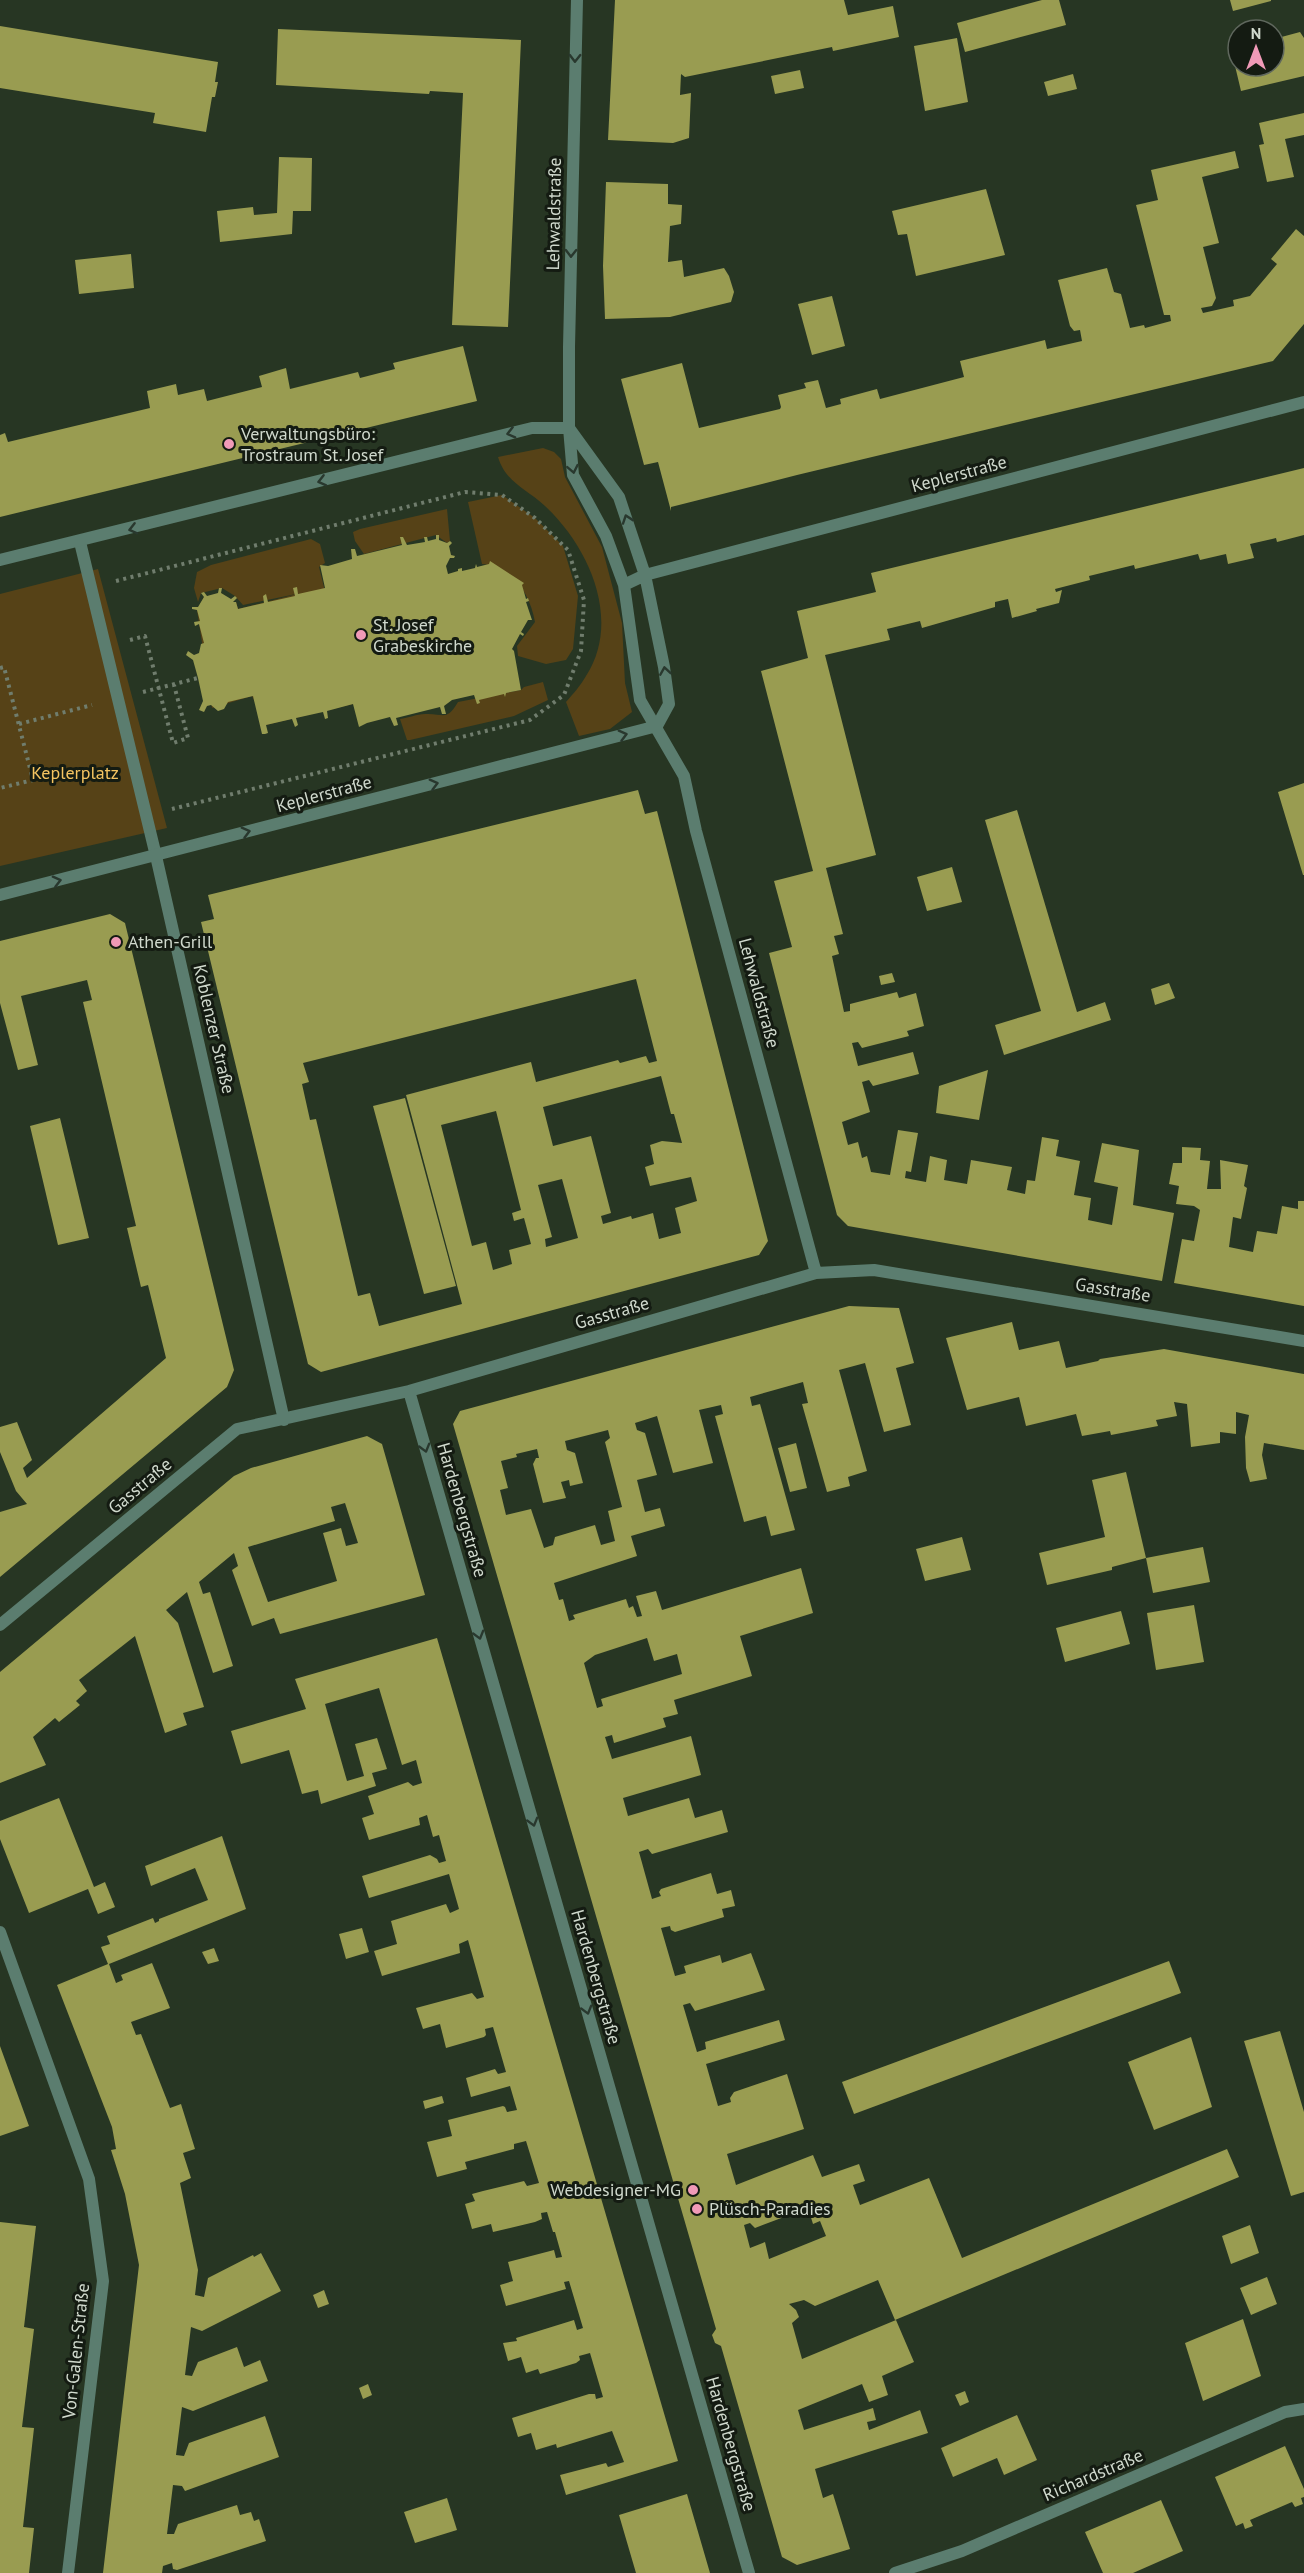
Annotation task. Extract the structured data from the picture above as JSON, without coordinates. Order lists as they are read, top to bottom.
{
  "streets": {
    "street": [
      "Lehwaldstraße",
      "Keplerstraße",
      "Koblenzer Straße",
      "Gasstraße",
      "Hardenbergstraße",
      "Von-Galen-Straße",
      "Richardstraße"
    ]
  },
  "crossings": [
    ["Lehwaldstraße", "Keplerstraße"],
    ["Lehwaldstraße", "Gasstraße"],
    ["Keplerstraße", "Koblenzer Straße"],
    ["Koblenzer Straße", "Gasstraße"],
    ["Gasstraße", "Hardenbergstraße"]
  ],
  "one_way": ["Lehwaldstraße", "Keplerstraße", "Hardenbergstraße"],
  "parks": ["Keplerplatz"],
  "places": [
    "Verwaltungsbüro: Trostraum St. Josef",
    "St. Josef Grabeskirche",
    "Athen-Grill",
    "Webdesigner-MG",
    "Plüsch-Paradies"
  ],
  "north": "top"
}
